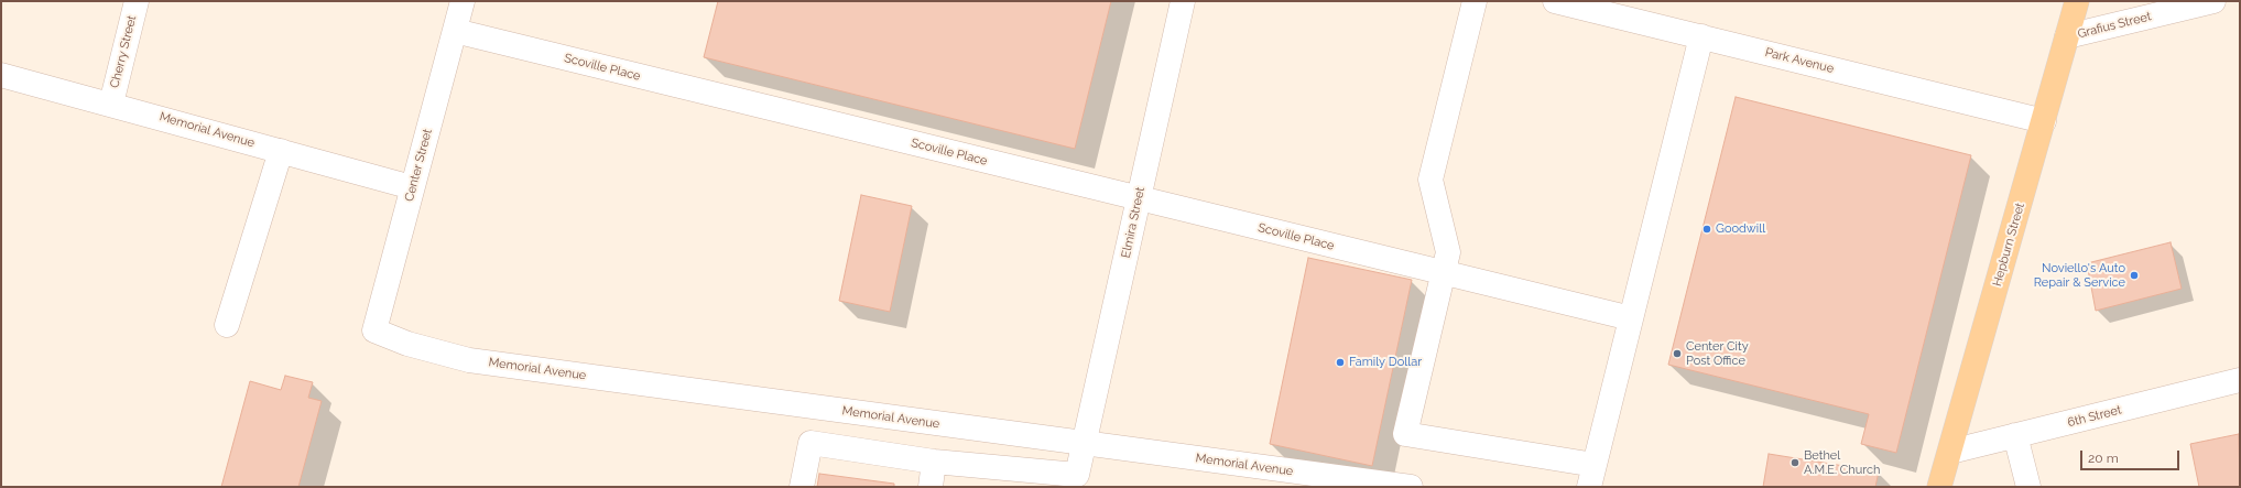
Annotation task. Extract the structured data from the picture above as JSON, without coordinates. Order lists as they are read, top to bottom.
{
  "streets": {
    "main road": ["Hepburn Street"],
    "street": [
      "Grafius Street",
      "Cherry Street",
      "Park Avenue",
      "Scoville Place",
      "Memorial Avenue",
      "Center Street",
      "Elmira Street",
      "6th Street"
    ]
  },
  "crossings": [
    ["Grafius Street", "Hepburn Street"],
    ["Cherry Street", "Memorial Avenue"],
    ["Park Avenue", "Hepburn Street"],
    ["Scoville Place", "Center Street"],
    ["Scoville Place", "Elmira Street"],
    ["Memorial Avenue", "Center Street"],
    ["Memorial Avenue", "Elmira Street"],
    ["Hepburn Street", "6th Street"]
  ],
  "places": [
    "Goodwill",
    "Noviello's Auto Repair & Service",
    "Center City Post Office",
    "Family Dollar",
    "Bethel A.M.E. Church"
  ],
  "scale_bar": "20 m"
}
